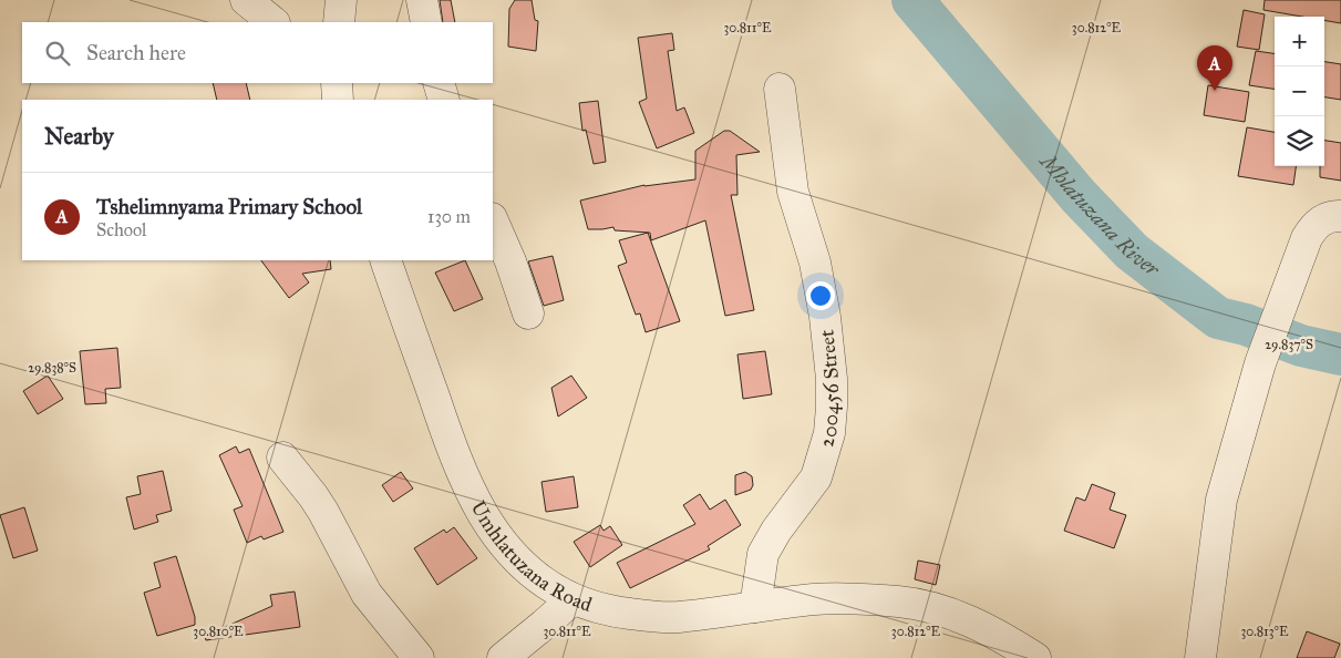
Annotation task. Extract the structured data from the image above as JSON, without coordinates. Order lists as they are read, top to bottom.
{
  "streets": {
    "street": ["200456 Street", "Umhlatuzana Road"]
  },
  "crossings": [
    ["200456 Street", "Umhlatuzana Road"]
  ],
  "water": ["Mhlatuzana River"],
  "page": {
    "map_buttons": ["+", "−"],
    "search": "Search here",
    "pins": "A",
    "heading": "Nearby",
    "list": [
      {
        "mark": "A",
        "name": "Tshelimnyama Primary School",
        "note": "School",
        "value": "130 m"
      }
    ]
  },
  "coordinates": [
    "30.811°E",
    "30.812°E",
    "29.837°S",
    "29.838°S",
    "30.810°E",
    "30.813°E"
  ]
}
